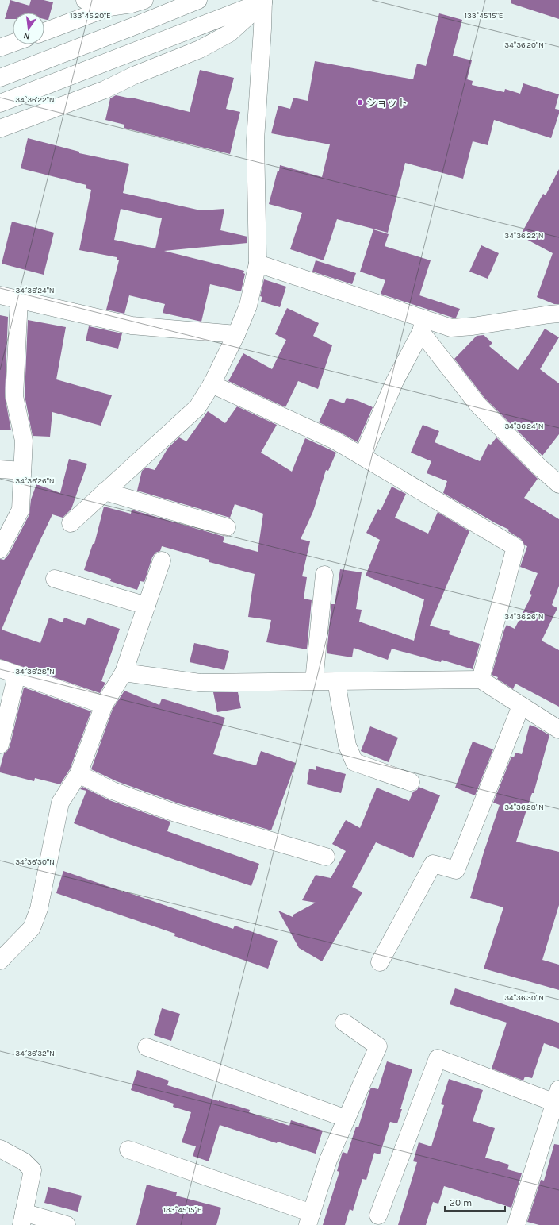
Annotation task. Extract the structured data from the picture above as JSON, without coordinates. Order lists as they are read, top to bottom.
{
  "places": ["ショット"],
  "scale_bar": "20 m",
  "north": "bottom",
  "coordinates": [
    "133°45'20\"E",
    "133°45'15\"E",
    "34°36'20\"N",
    "34°36'22\"N",
    "34°36'24\"N",
    "34°36'26\"N",
    "34°36'28\"N",
    "34°36'30\"N",
    "34°36'32\"N"
  ]
}
